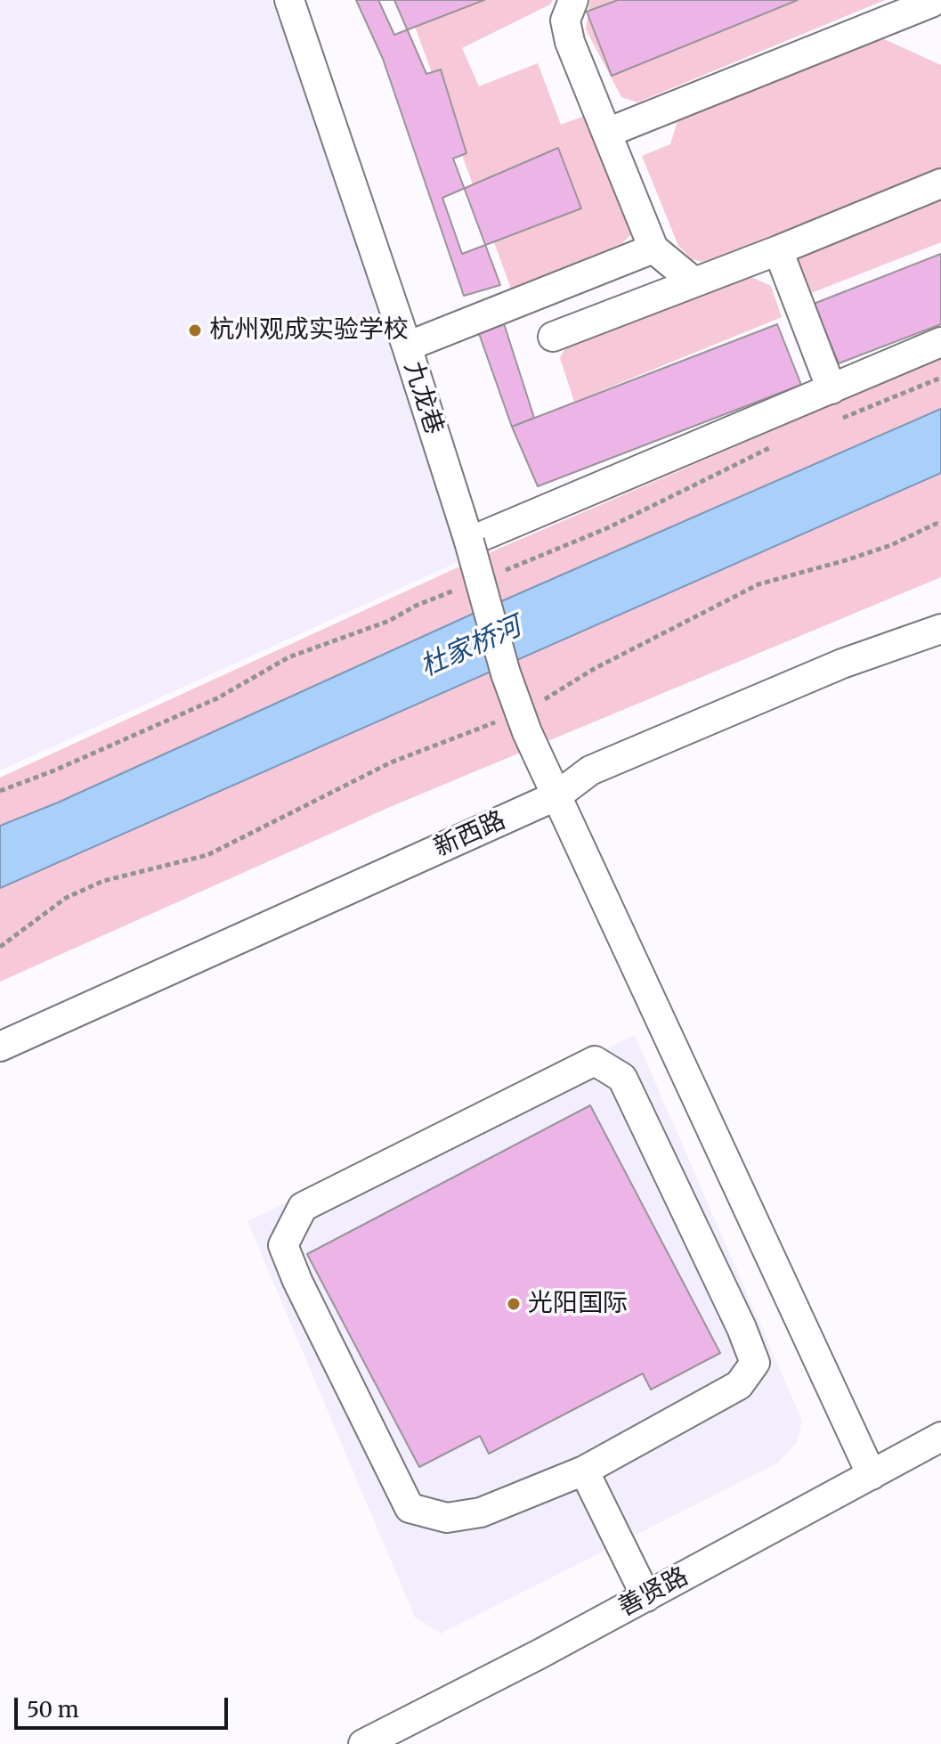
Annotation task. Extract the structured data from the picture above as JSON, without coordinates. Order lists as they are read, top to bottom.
{
  "streets": {
    "street": ["九龙巷", "新西路", "善贤路"]
  },
  "crossings": [
    ["九龙巷", "新西路"],
    ["九龙巷", "善贤路"]
  ],
  "water": ["杜家桥河"],
  "places": ["杭州观成实验学校", "光阳国际"],
  "scale_bar": "50 m"
}
